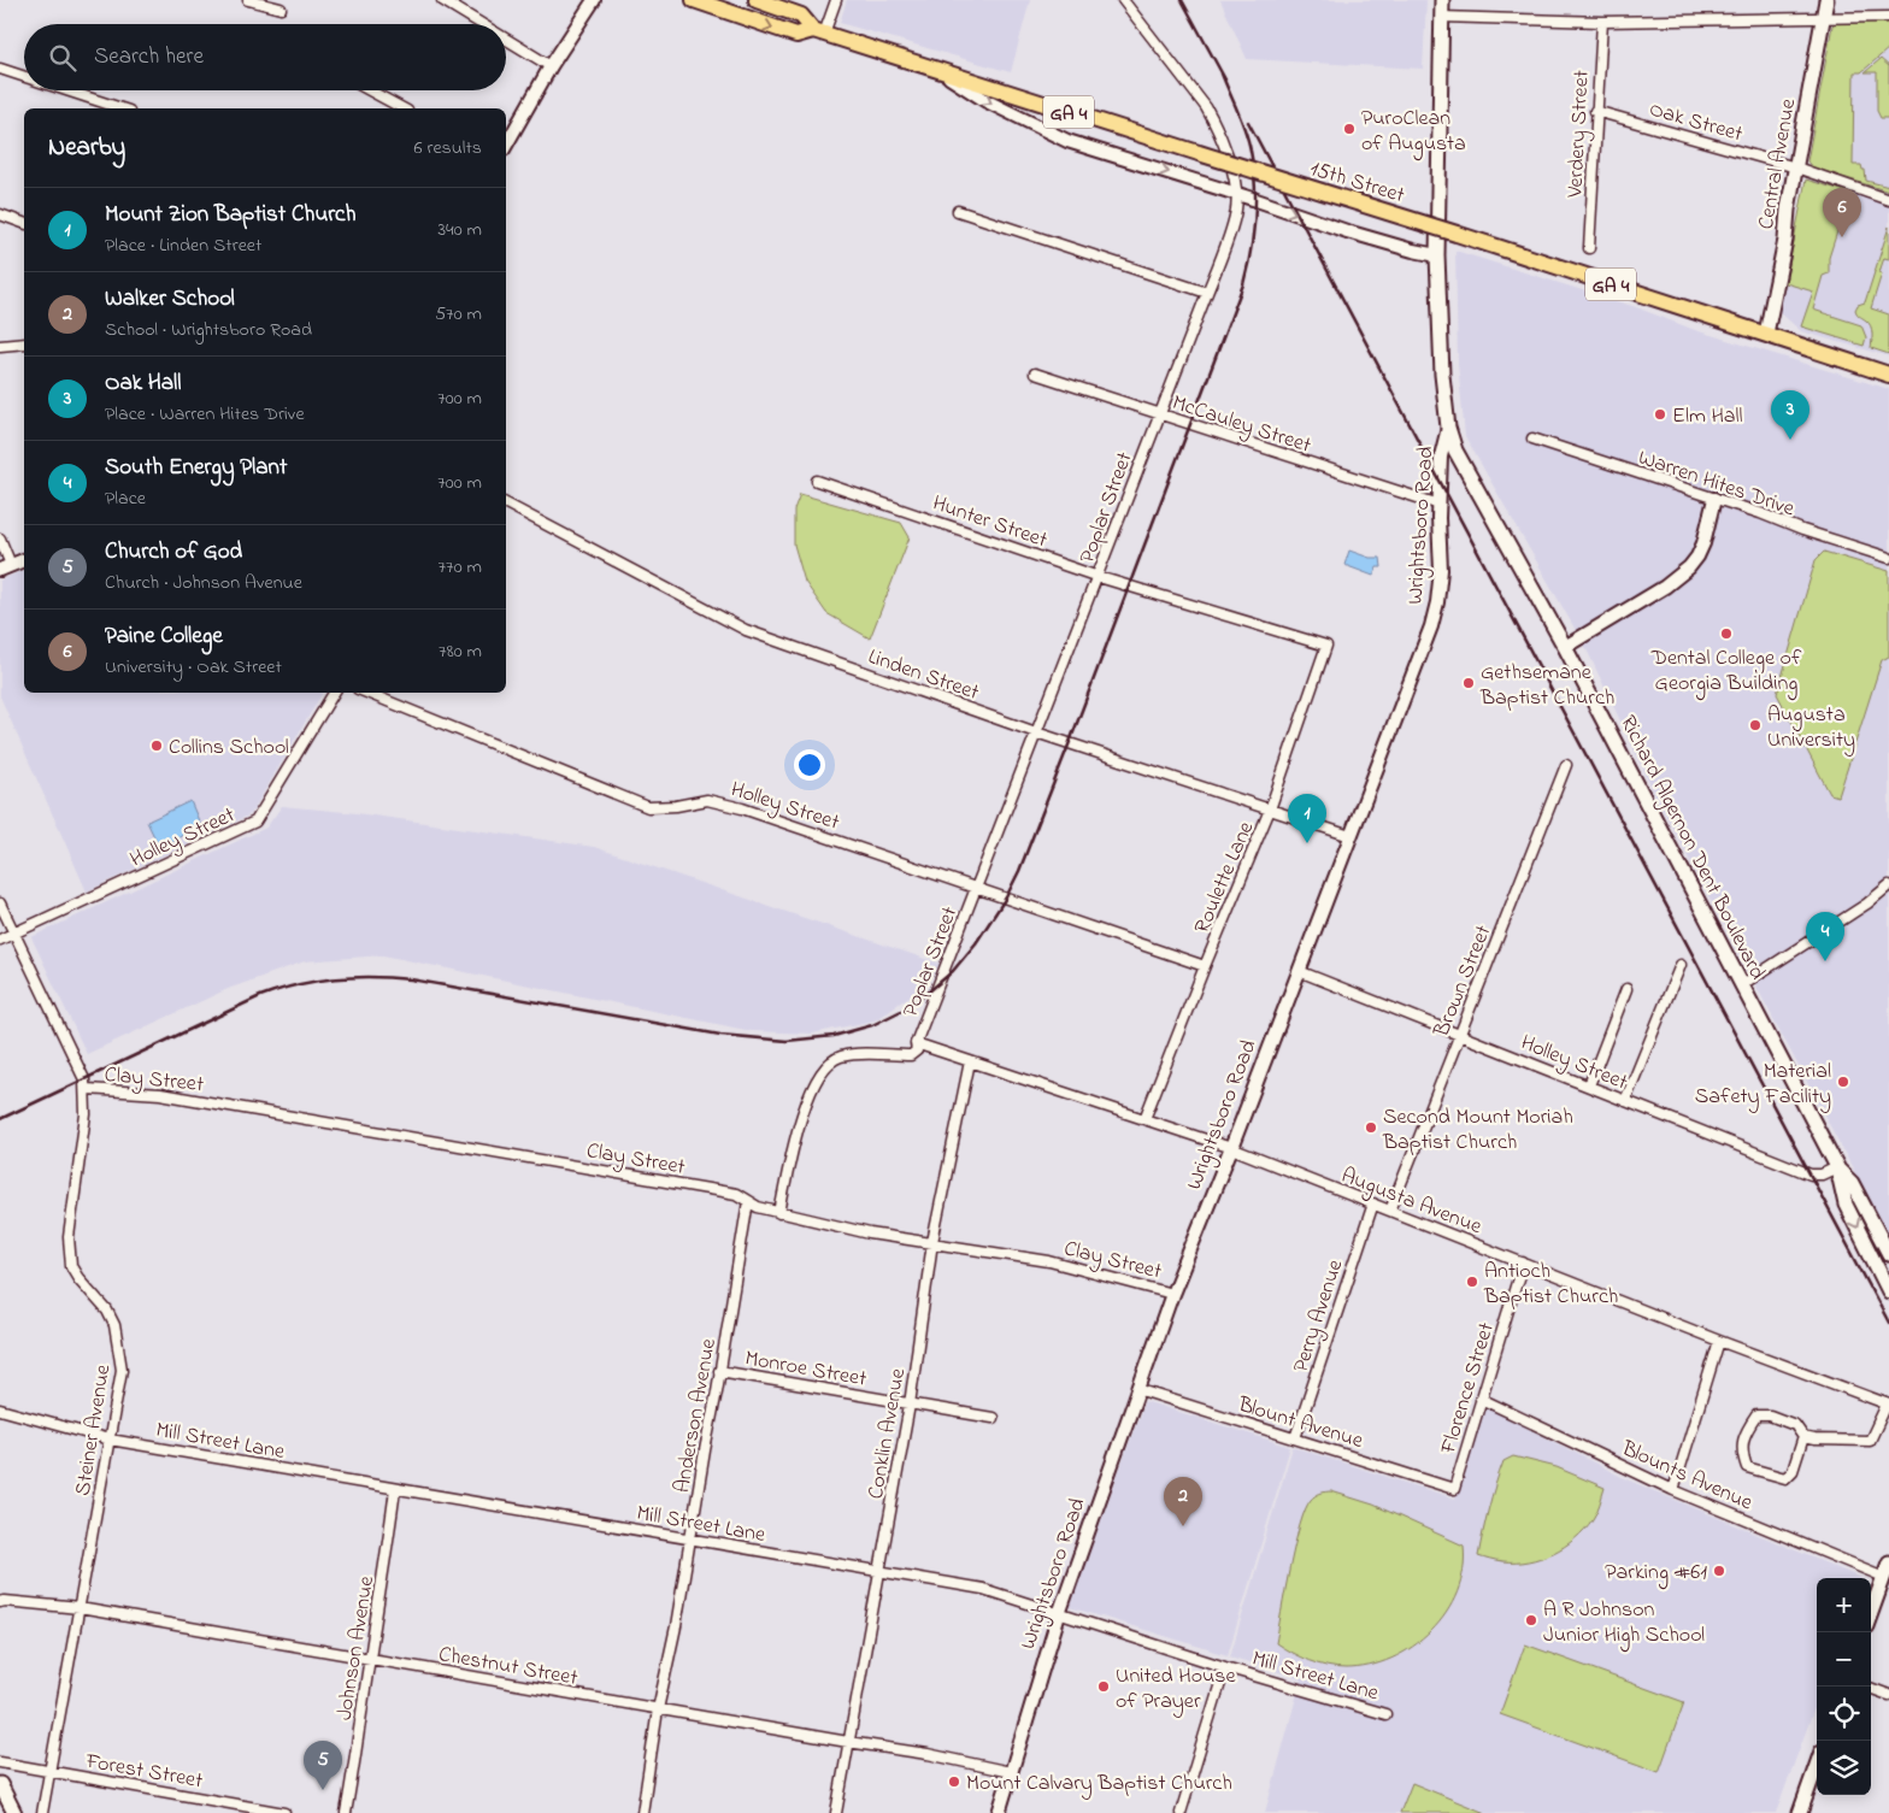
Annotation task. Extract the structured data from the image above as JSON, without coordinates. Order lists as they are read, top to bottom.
{
  "streets": {
    "main road": [
      "GA 4",
      "Central Avenue",
      "15th Street",
      "Wrightsboro Road",
      "Richard Algernon Dent Boulevard"
    ],
    "street": [
      "Oak Street",
      "Verdery Street",
      "McCauley Street",
      "Warren Hites Drive",
      "Poplar Street",
      "Hunter Street",
      "Linden Street",
      "Holley Street",
      "Roulette Lane",
      "Brown Street",
      "Clay Street",
      "Augusta Avenue",
      "Perry Avenue",
      "Monroe Street",
      "Florence Street",
      "Anderson Avenue",
      "Blount Avenue",
      "Steiner Avenue",
      "Conklin Avenue",
      "Mill Street Lane",
      "Blounts Avenue",
      "Johnson Avenue",
      "Chestnut Street",
      "Forest Street"
    ]
  },
  "crossings": [
    ["Oak Street", "Verdery Street"],
    ["Oak Street", "Central Avenue"],
    ["Central Avenue", "15th Street"],
    ["McCauley Street", "Poplar Street"],
    ["McCauley Street", "Wrightsboro Road"],
    ["Poplar Street", "Hunter Street"],
    ["Poplar Street", "Linden Street"],
    ["Poplar Street", "Holley Street"],
    ["Poplar Street", "Augusta Avenue"],
    ["Hunter Street", "Roulette Lane"],
    ["Wrightsboro Road", "Linden Street"],
    ["Wrightsboro Road", "Holley Street"],
    ["Wrightsboro Road", "Richard Algernon Dent Boulevard"],
    ["Wrightsboro Road", "Clay Street"],
    ["Wrightsboro Road", "Augusta Avenue"],
    ["Wrightsboro Road", "Blount Avenue"],
    ["Wrightsboro Road", "Mill Street Lane"],
    ["Wrightsboro Road", "Chestnut Street"],
    ["Linden Street", "Roulette Lane"],
    ["Holley Street", "Richard Algernon Dent Boulevard"],
    ["Holley Street", "Roulette Lane"],
    ["Holley Street", "Brown Street"],
    ["Holley Street", "Steiner Avenue"],
    ["Roulette Lane", "Augusta Avenue"],
    ["Brown Street", "Augusta Avenue"],
    ["Clay Street", "Anderson Avenue"],
    ["Clay Street", "Steiner Avenue"],
    ["Clay Street", "Conklin Avenue"],
    ["Augusta Avenue", "Perry Avenue"],
    ["Augusta Avenue", "Florence Street"],
    ["Augusta Avenue", "Conklin Avenue"],
    ["Perry Avenue", "Blount Avenue"],
    ["Monroe Street", "Anderson Avenue"],
    ["Monroe Street", "Conklin Avenue"],
    ["Florence Street", "Blount Avenue"],
    ["Florence Street", "Blounts Avenue"],
    ["Anderson Avenue", "Mill Street Lane"],
    ["Anderson Avenue", "Chestnut Street"],
    ["Steiner Avenue", "Mill Street Lane"],
    ["Steiner Avenue", "Chestnut Street"],
    ["Steiner Avenue", "Forest Street"],
    ["Conklin Avenue", "Mill Street Lane"],
    ["Conklin Avenue", "Chestnut Street"],
    ["Mill Street Lane", "Johnson Avenue"],
    ["Johnson Avenue", "Chestnut Street"]
  ],
  "places": [
    "PuroClean of Augusta",
    "Elm Hall",
    "Dental College of Georgia Building",
    "Gethsemane Baptist Church",
    "Augusta University",
    "Collins School",
    "Material Safety Facility",
    "Second Mount Moriah Baptist Church",
    "Antioch Baptist Church",
    "Parking #61",
    "A R Johnson Junior High School",
    "United House of Prayer",
    "Mount Calvary Baptist Church"
  ],
  "page": {
    "search": "Search here",
    "heading": ["Nearby", "6 results"],
    "list": [
      {
        "mark": "1",
        "name": "Mount Zion Baptist Church",
        "note": "Place · Linden Street",
        "value": "340 m"
      },
      {
        "mark": "2",
        "name": "Walker School",
        "note": "School · Wrightsboro Road",
        "value": "570 m"
      },
      {
        "mark": "3",
        "name": "Oak Hall",
        "note": "Place · Warren Hites Drive",
        "value": "700 m"
      },
      {
        "mark": "4",
        "name": "South Energy Plant",
        "note": "Place",
        "value": "700 m"
      },
      {
        "mark": "5",
        "name": "Church of God",
        "note": "Church · Johnson Avenue",
        "value": "770 m"
      },
      {
        "mark": "6",
        "name": "Paine College",
        "note": "University · Oak Street",
        "value": "780 m"
      }
    ],
    "pins": [
      "6",
      "3",
      "1",
      "4",
      "2",
      "5"
    ],
    "map_buttons": ["+", "−"]
  }
}
